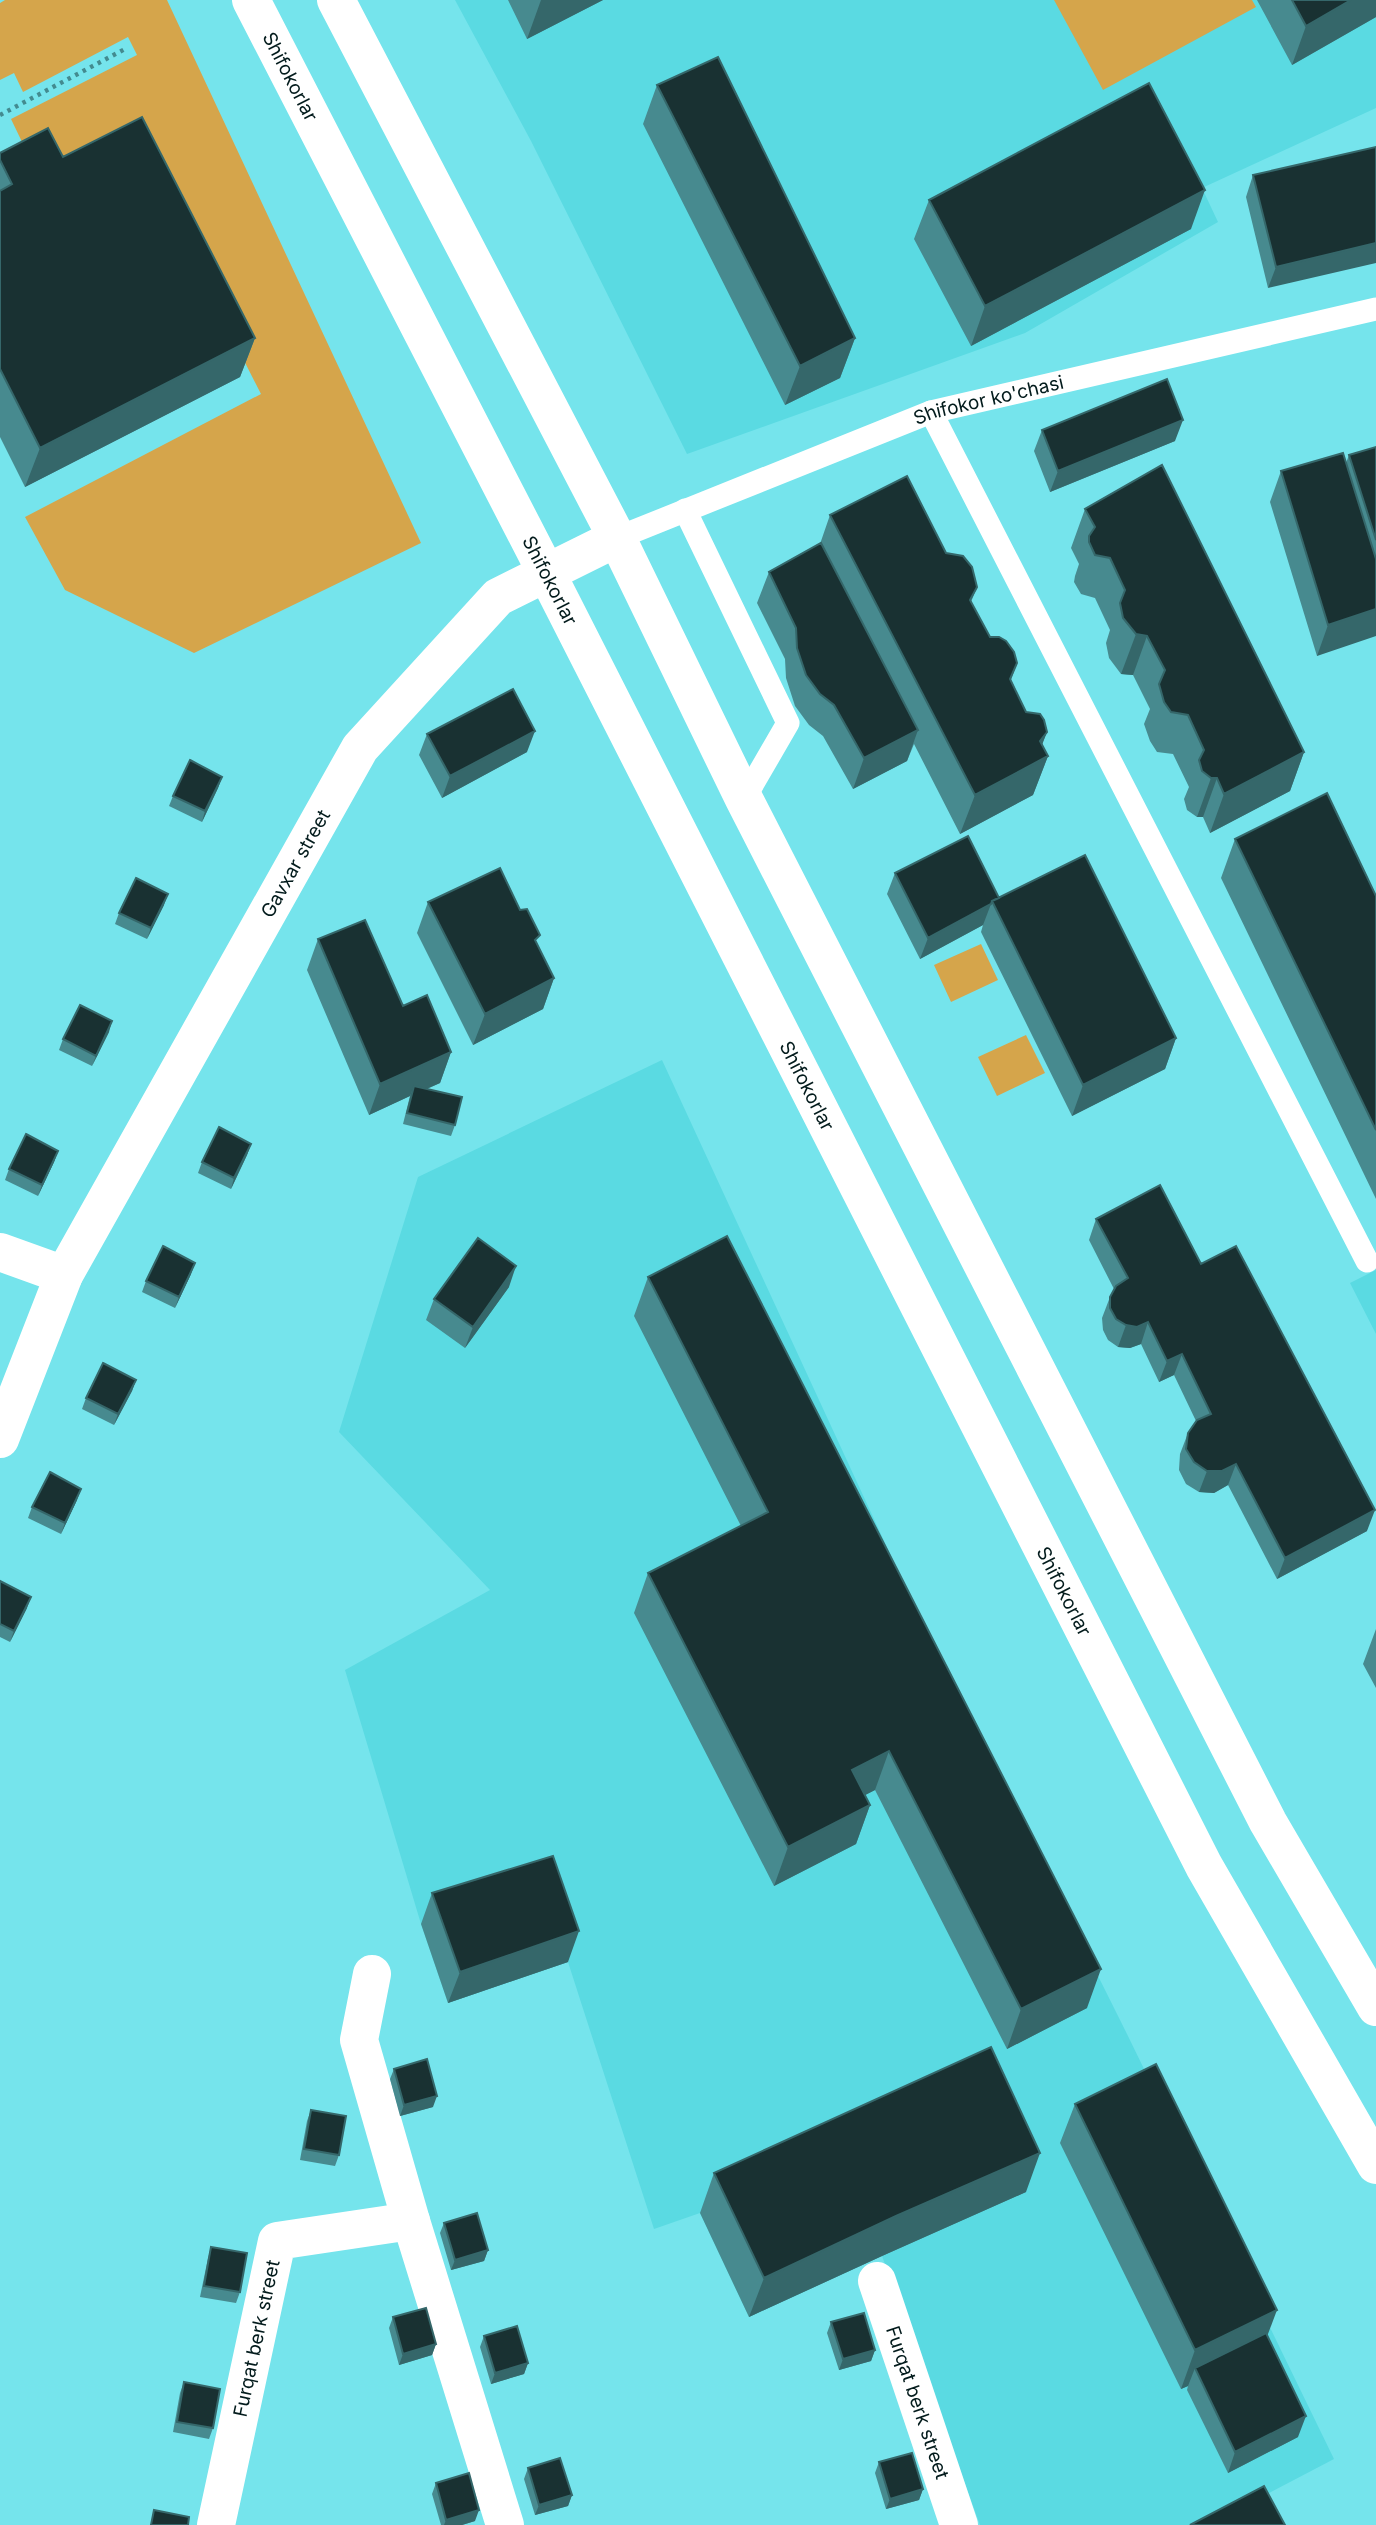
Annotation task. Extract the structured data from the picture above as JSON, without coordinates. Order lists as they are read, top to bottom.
{
  "streets": {
    "main road": ["Shifokorlar", "Gavxar street", "Furqat berk street"],
    "lane": ["Shifokor ko'chasi"]
  },
  "crossings": [
    ["Shifokorlar", "Gavxar street"],
    ["Shifokor ko'chasi", "Gavxar street"]
  ]
}
